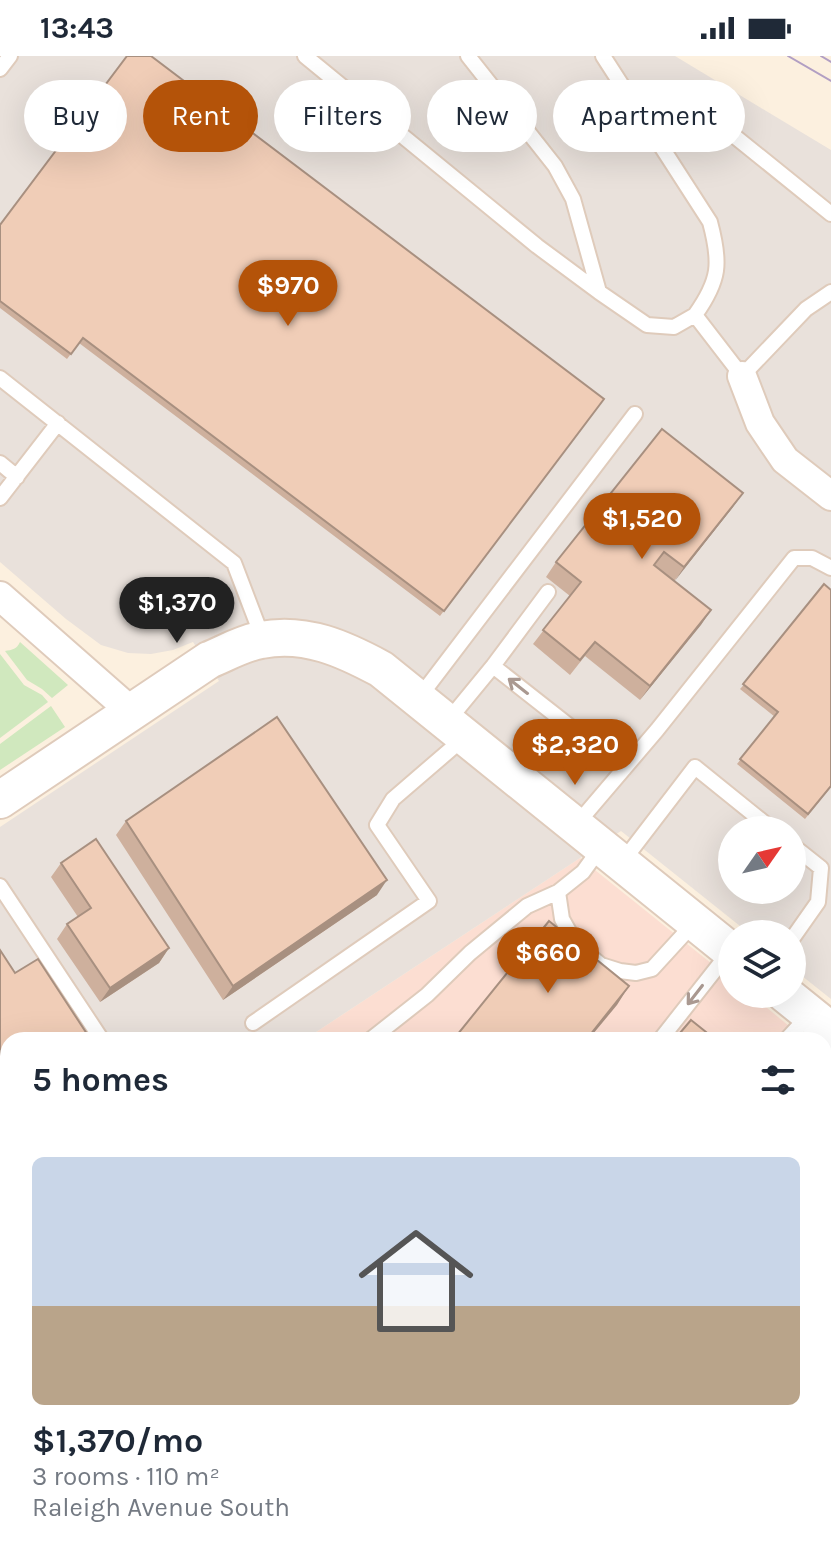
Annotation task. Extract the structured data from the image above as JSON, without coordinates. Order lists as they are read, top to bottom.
{
  "north": "top right",
  "page": {
    "status": "13:43",
    "chip": [
      "Buy",
      "Rent",
      "Filters",
      "New",
      "Apartment"
    ],
    "price": [
      "$970",
      "$1,520",
      "$1,370",
      "$2,320",
      "$660"
    ],
    "heading": "5 homes",
    "list": [
      {
        "name": "$1,370/mo",
        "note": "3 rooms · 110 m² · Raleigh Avenue South"
      }
    ]
  }
}
